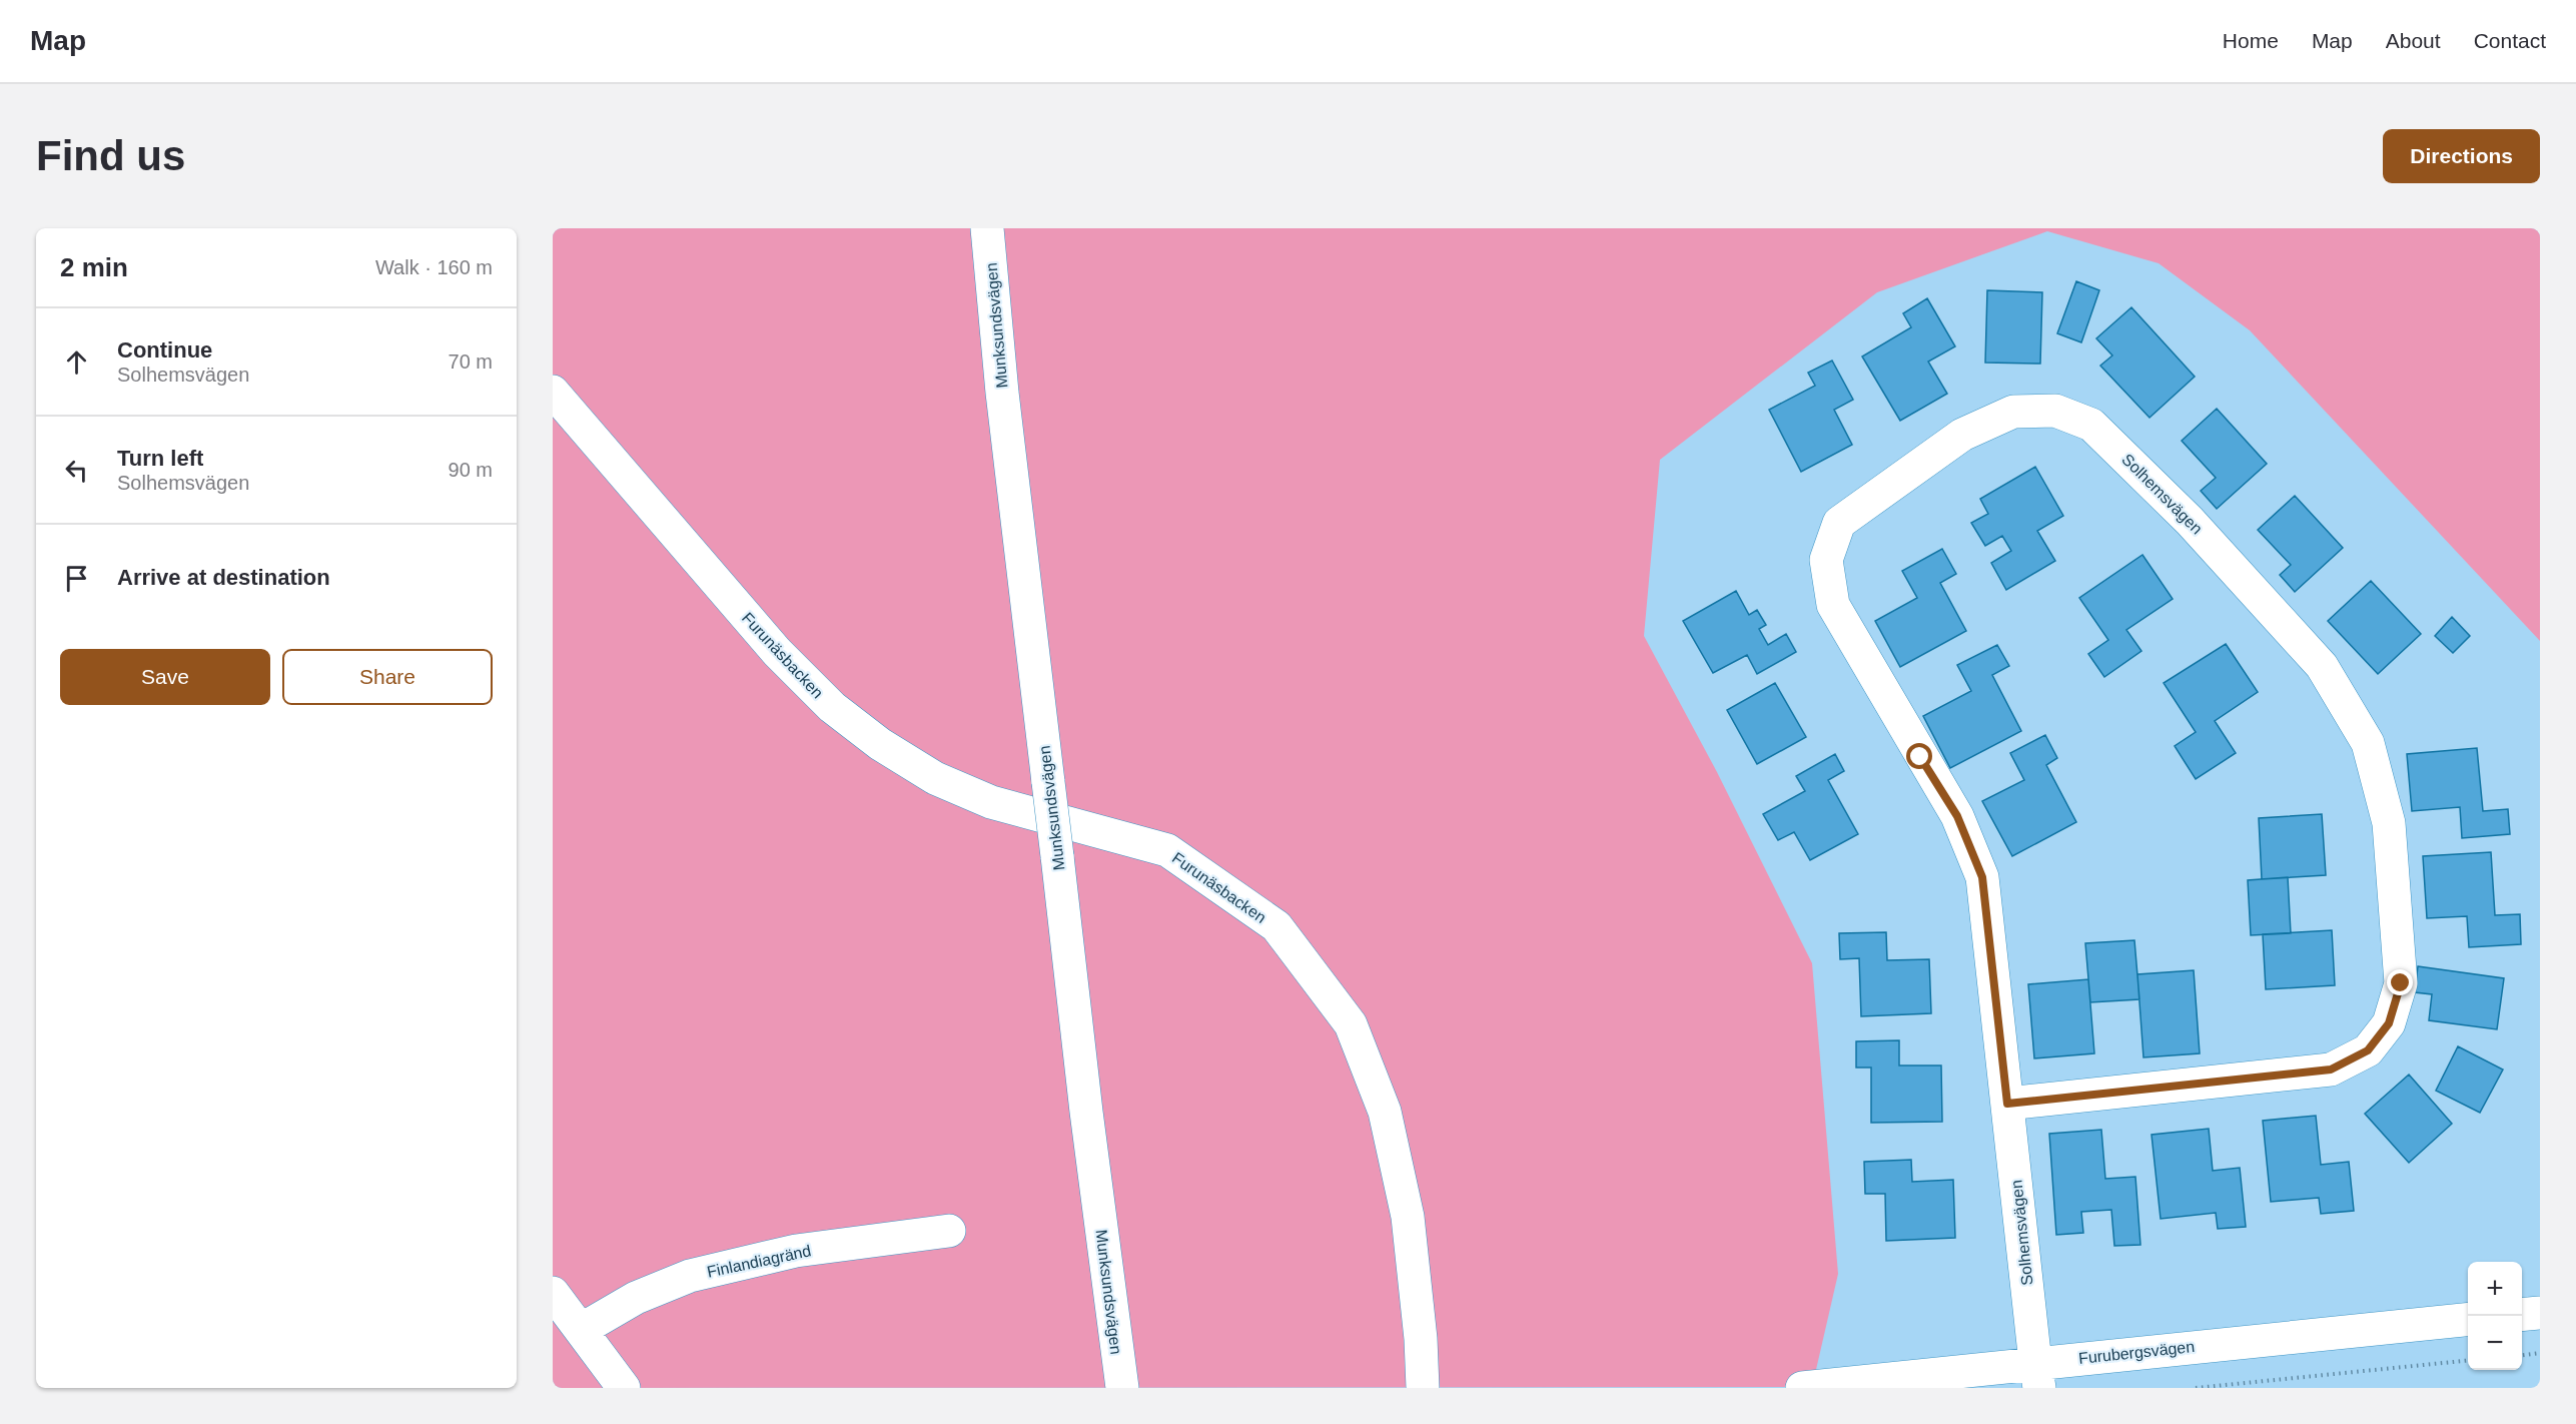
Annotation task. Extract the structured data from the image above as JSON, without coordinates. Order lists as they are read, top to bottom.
{
  "streets": {
    "street": [
      "Munksundsvägen",
      "Solhemsvägen",
      "Furunäsbacken",
      "Finlandiagränd",
      "Furubergsvägen"
    ]
  },
  "crossings": [
    ["Solhemsvägen", "Furubergsvägen"]
  ],
  "page": {
    "header": "Map",
    "nav": [
      "Home",
      "Map",
      "About",
      "Contact"
    ],
    "buttons": [
      "Directions",
      ["Save", "Share"]
    ],
    "title": "Find us",
    "heading": ["2 min", "Walk · 160 m"],
    "list": [
      ["Continue", "Solhemsvägen", "70 m"],
      ["Turn left", "Solhemsvägen", "90 m"],
      "Arrive at destination"
    ],
    "map_buttons": ["+", "−"]
  }
}
